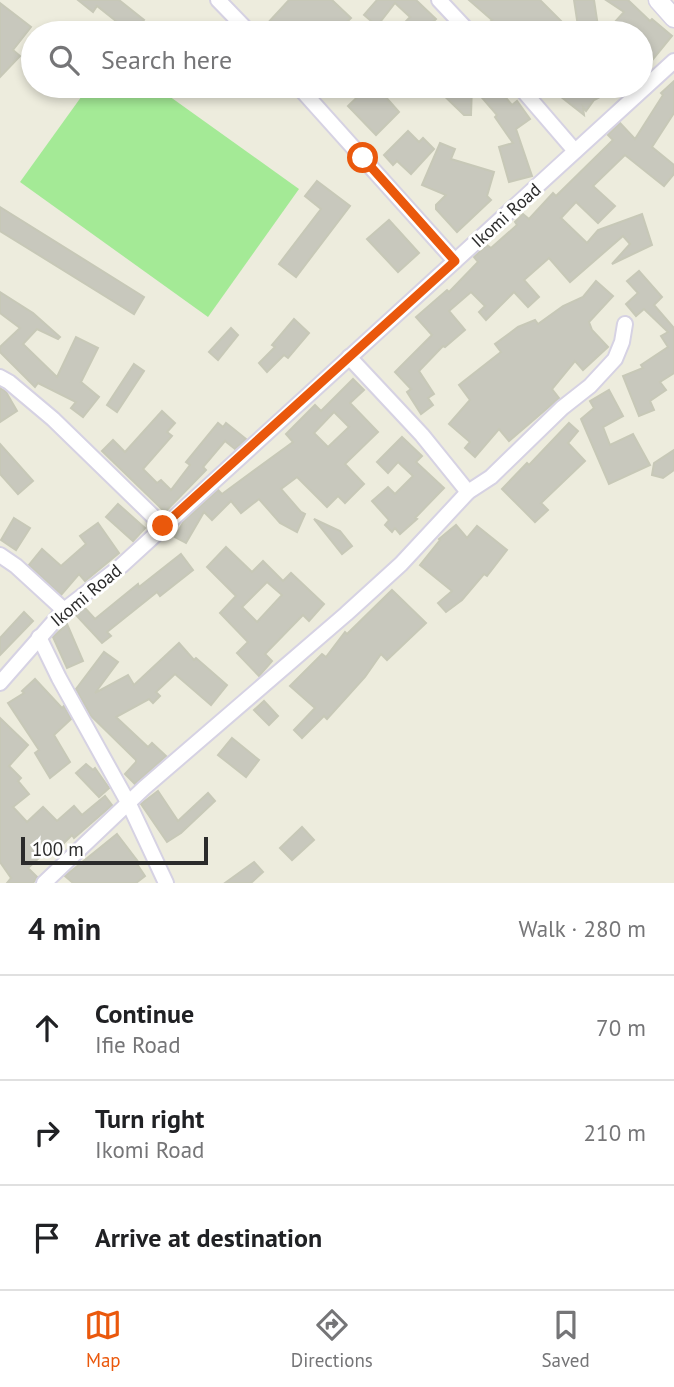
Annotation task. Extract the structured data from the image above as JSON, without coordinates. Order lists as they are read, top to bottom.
{
  "streets": {
    "street": ["Ikomi Road"]
  },
  "scale_bar": "100 m",
  "page": {
    "search": "Search here",
    "scale": "100 m",
    "heading": ["4 min", "Walk · 280 m"],
    "list": [
      ["Continue", "Ifie Road", "70 m"],
      ["Turn right", "Ikomi Road", "210 m"],
      "Arrive at destination"
    ],
    "nav": ["Map", "Directions", "Saved"]
  }
}
